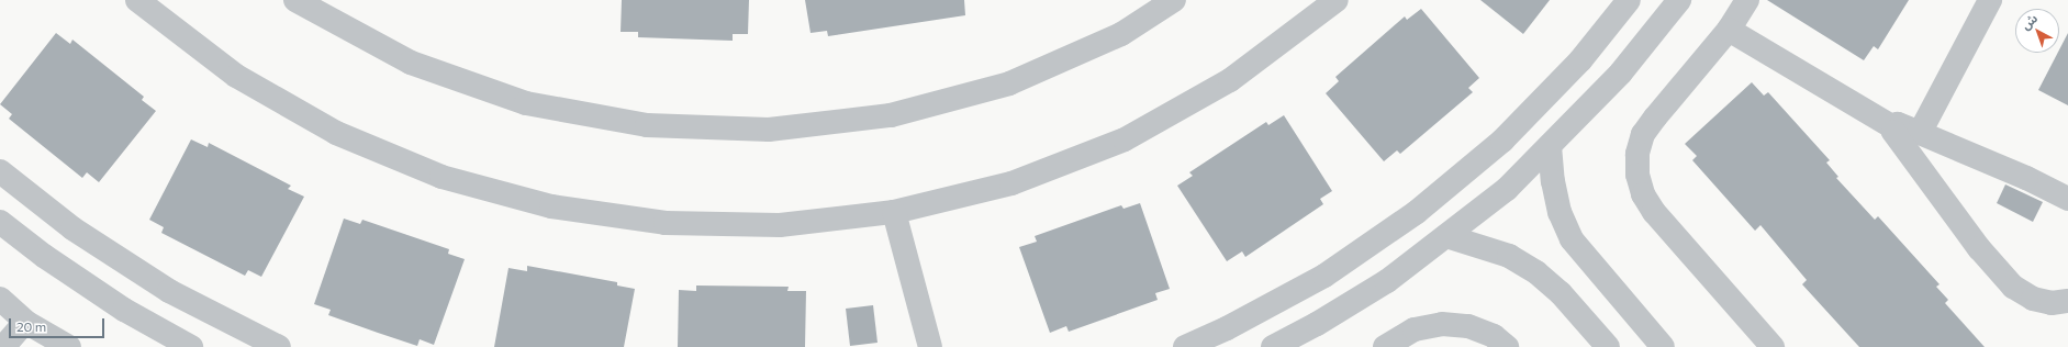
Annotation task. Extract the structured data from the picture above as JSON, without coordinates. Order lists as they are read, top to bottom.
{
  "scale_bar": "20 m",
  "north": "top left"
}
